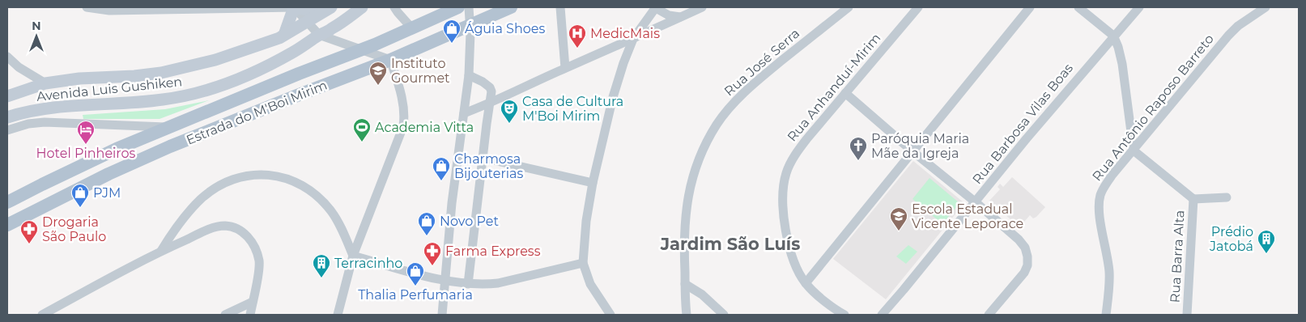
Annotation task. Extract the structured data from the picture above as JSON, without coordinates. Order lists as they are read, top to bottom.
{
  "streets": {
    "main road": ["Avenida Luis Gushiken", "Estrada do M'Boi Mirim"],
    "street": [
      "Rua José Serra",
      "Rua Anhanduí-Mirim",
      "Rua Antônio Raposo Barreto",
      "Rua Barbosa Vilas Boas",
      "Rua Barra Alta"
    ]
  },
  "districts": ["Jardim São Luís"],
  "places": {
    "shop": [
      "Águia Shoes",
      "Charmosa Bijouterias",
      "PJM",
      "Novo Pet",
      "Thalia Perfumaria"
    ],
    "hospital": ["MedicMais"],
    "school or university": ["Instituto Gourmet", "Escola Estadual Vicente Leporace"],
    "theatre": ["Casa de Cultura M'Boi Mirim"],
    "sports": ["Academia Vitta"],
    "hotel": ["Hotel Pinheiros"],
    "church": ["Paróquia Maria Mãe da Igreja"],
    "pharmacy": ["Drogaria São Paulo", "Farma Express"],
    "building": ["Prédio Jatobá", "Terracinho"]
  },
  "north": "top"
}
